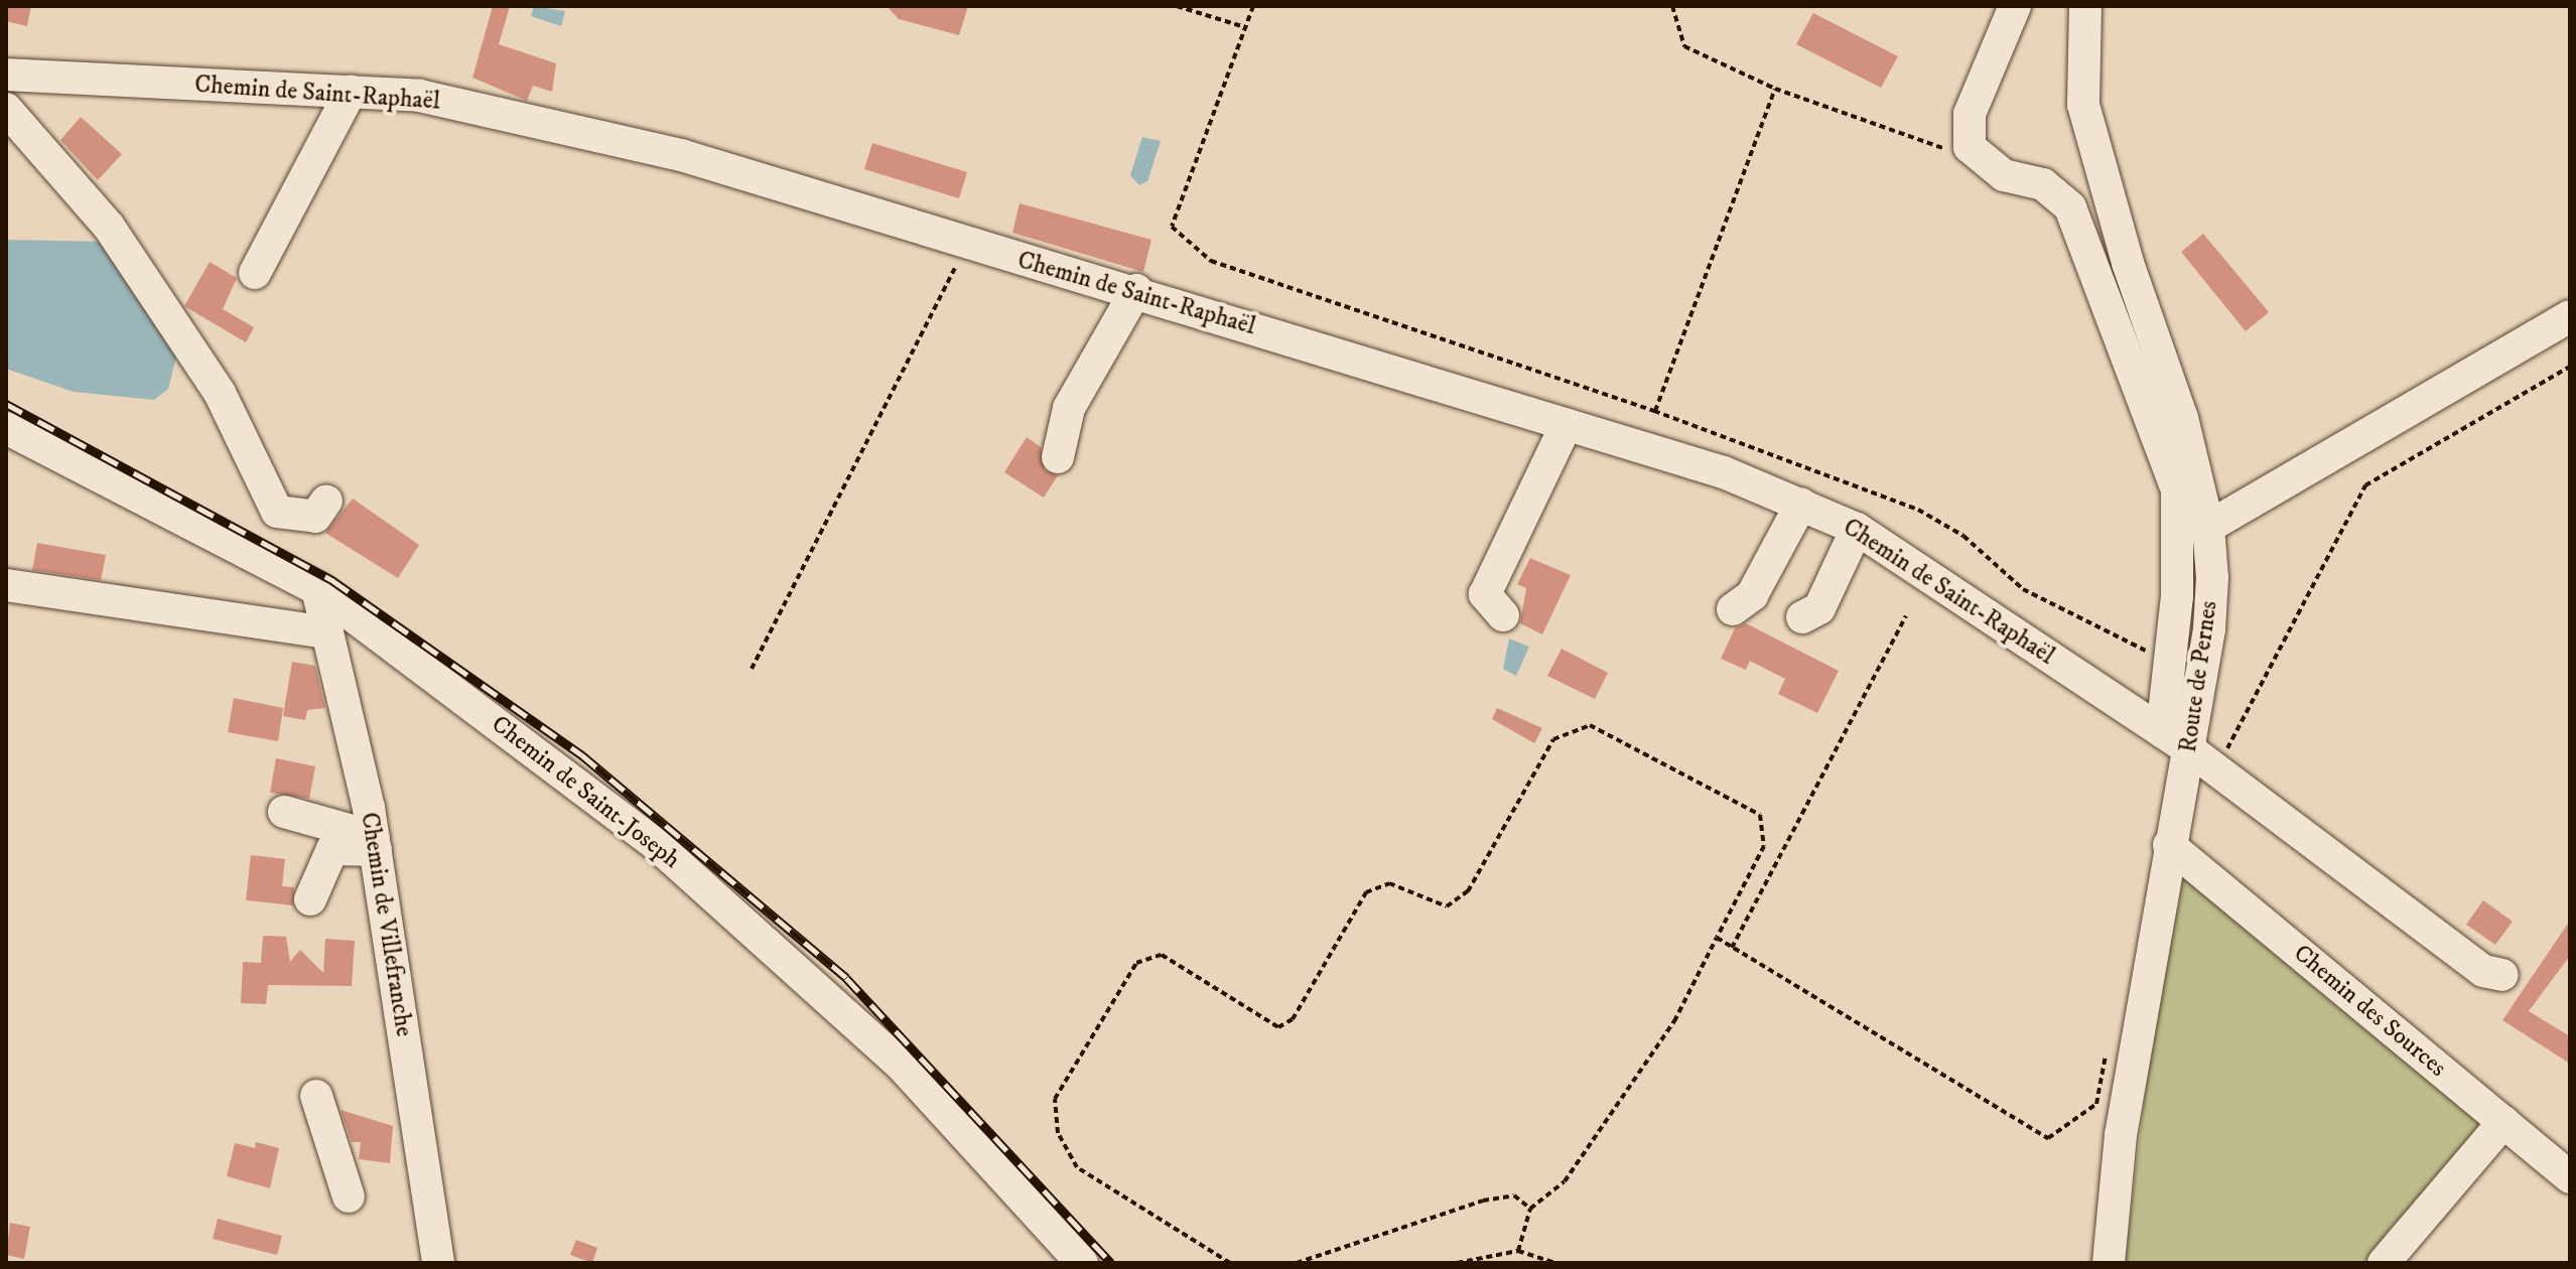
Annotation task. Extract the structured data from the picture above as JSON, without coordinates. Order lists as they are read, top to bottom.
{
  "streets": {
    "street": [
      "Chemin de Saint-Raphaël",
      "Route de Pernes",
      "Chemin de Saint-Joseph",
      "Chemin de Villefranche",
      "Chemin des Sources"
    ]
  },
  "crossings": [
    ["Chemin de Saint-Raphaël", "Route de Pernes"],
    ["Route de Pernes", "Chemin des Sources"],
    ["Chemin de Saint-Joseph", "Chemin de Villefranche"]
  ]
}
